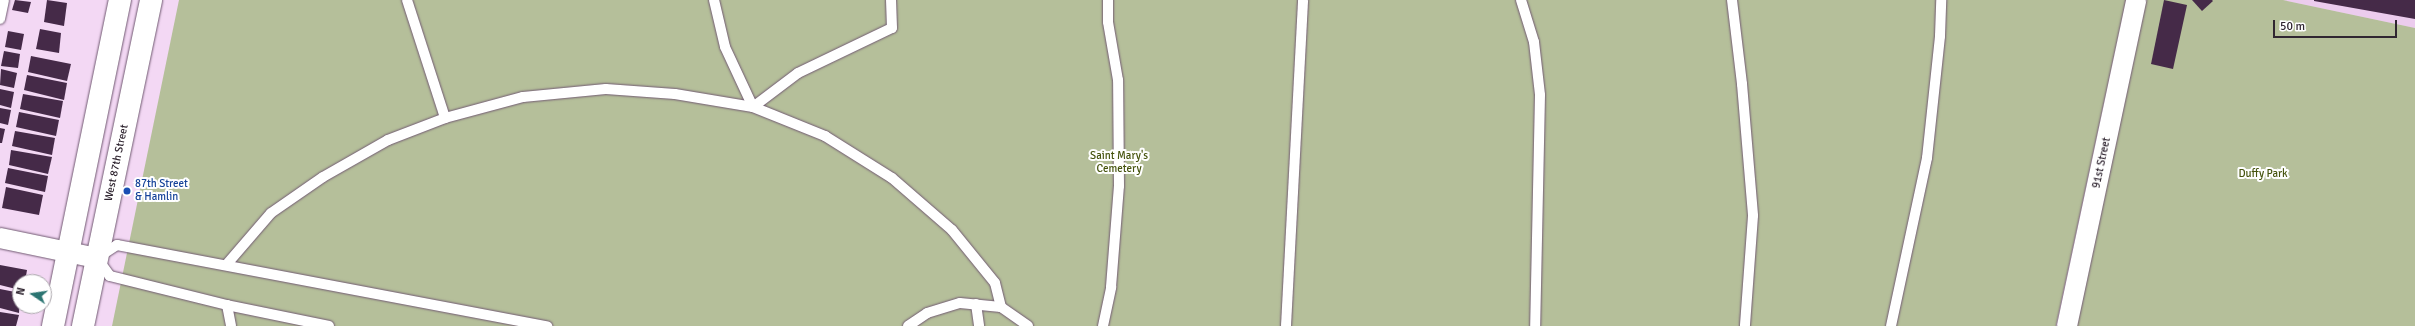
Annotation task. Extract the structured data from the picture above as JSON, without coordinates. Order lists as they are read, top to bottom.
{
  "streets": {
    "main road": ["West 87th Street"],
    "street": ["91st Street"]
  },
  "parks": ["Saint Mary's Cemetery", "Duffy Park"],
  "places": ["87th Street & Hamlin"],
  "scale_bar": "50 m",
  "north": "left"
}
